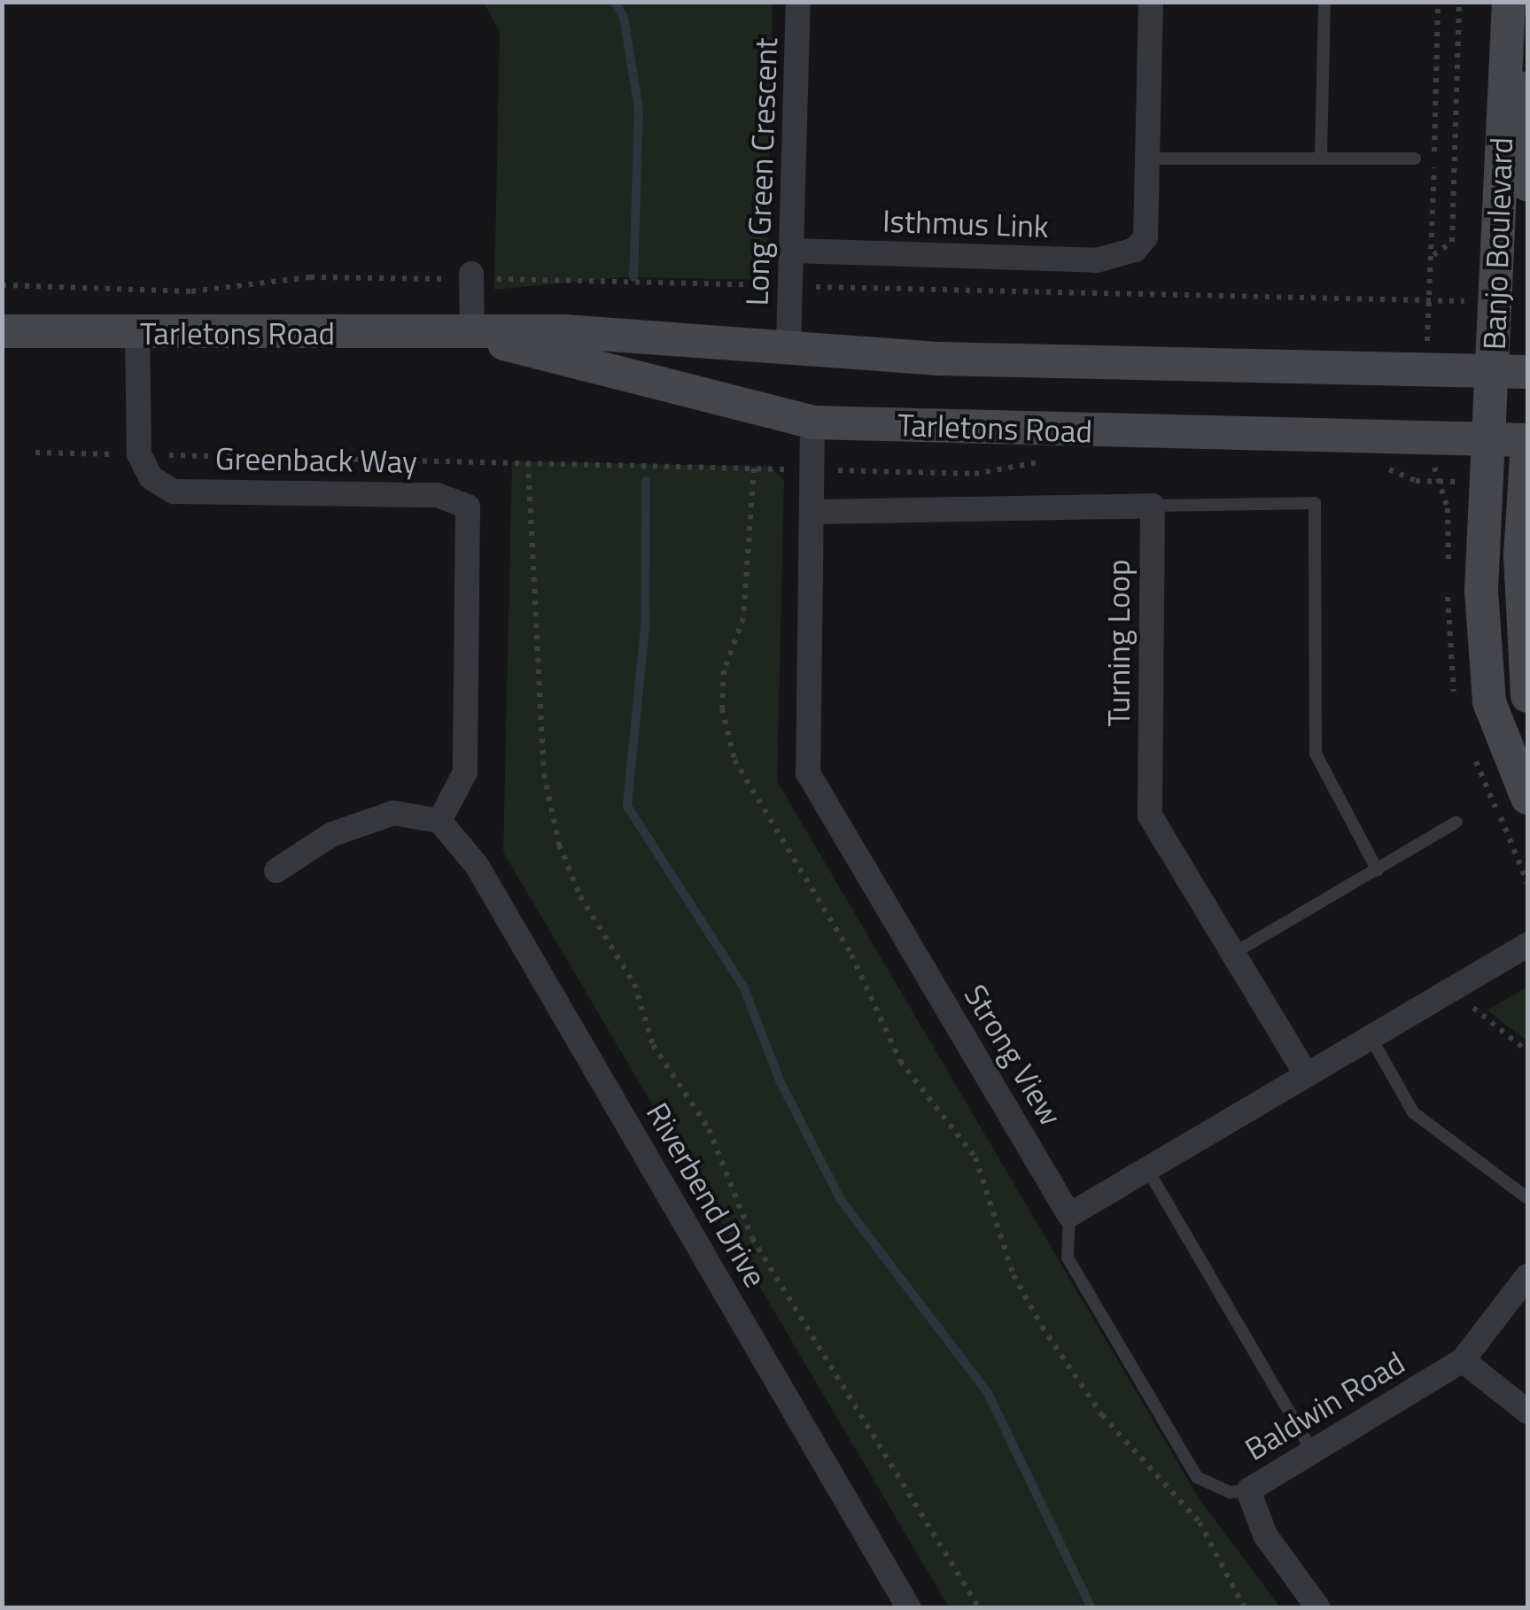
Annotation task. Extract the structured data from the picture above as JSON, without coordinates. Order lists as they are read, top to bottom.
{
  "streets": {
    "street": [
      "Long Green Crescent",
      "Isthmus Link",
      "Banjo Boulevard",
      "Tarletons Road",
      "Greenback Way",
      "Turning Loop",
      "Strong View",
      "Riverbend Drive",
      "Baldwin Road"
    ]
  },
  "crossings": [
    ["Long Green Crescent", "Isthmus Link"],
    ["Long Green Crescent", "Tarletons Road"],
    ["Banjo Boulevard", "Tarletons Road"],
    ["Tarletons Road", "Greenback Way"],
    ["Tarletons Road", "Strong View"],
    ["Greenback Way", "Riverbend Drive"]
  ]
}
